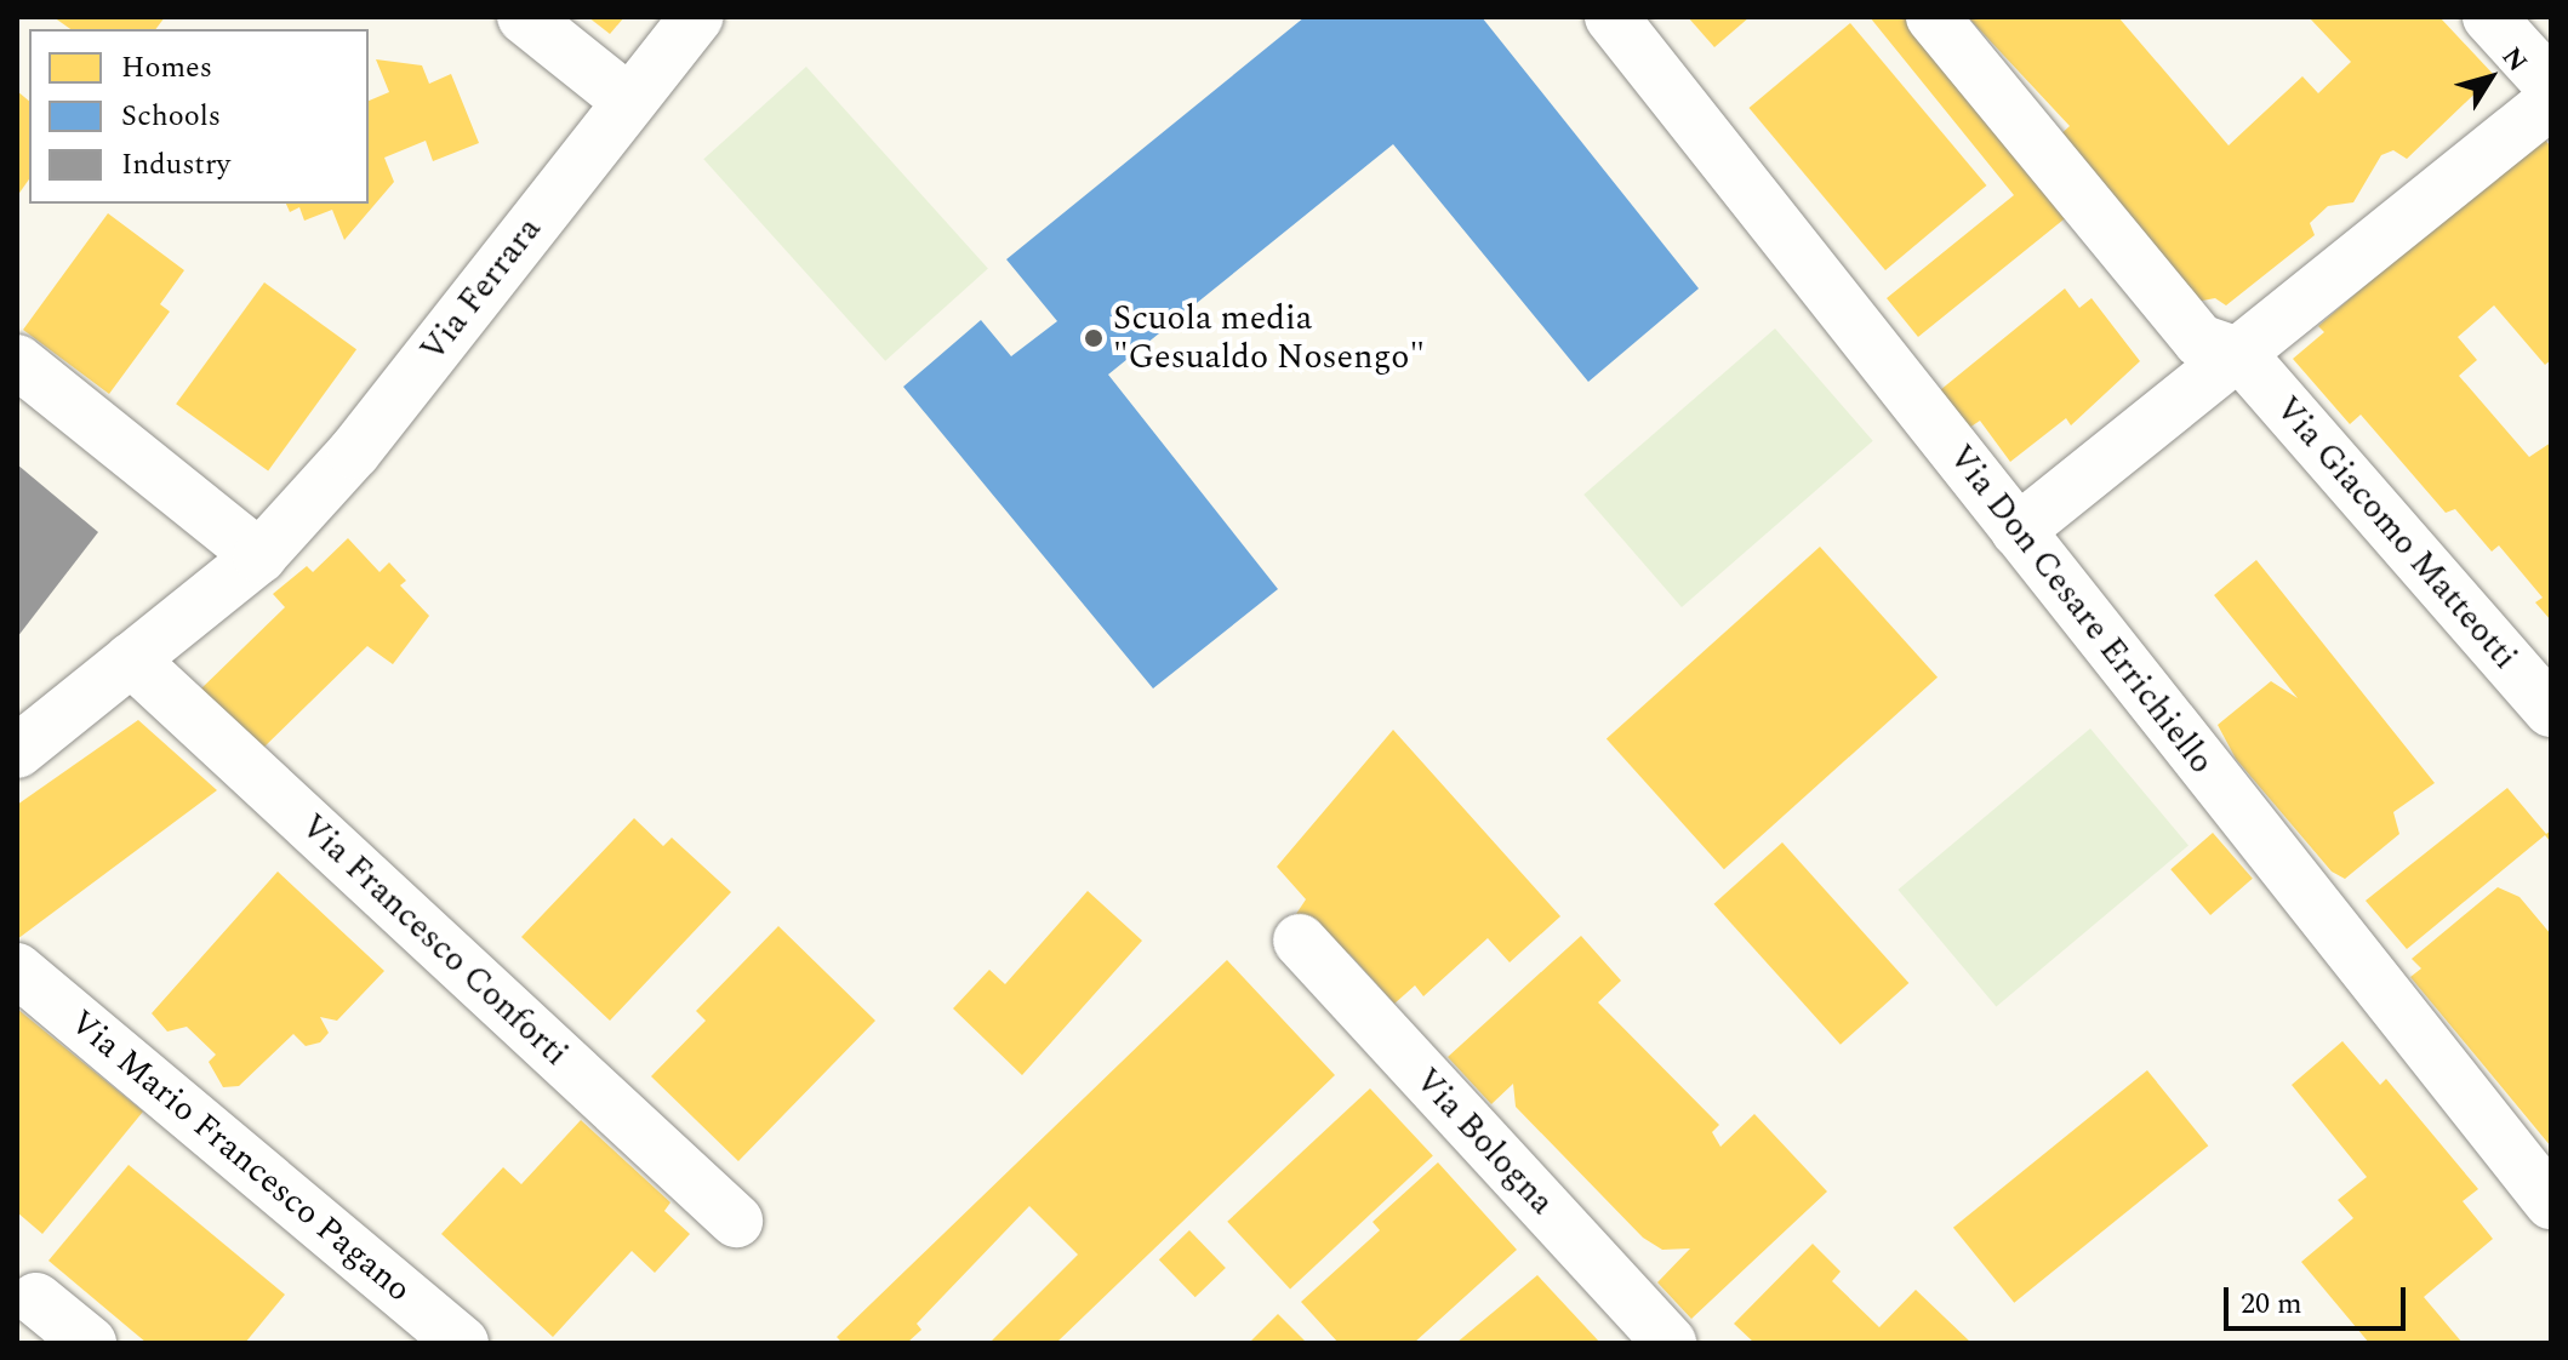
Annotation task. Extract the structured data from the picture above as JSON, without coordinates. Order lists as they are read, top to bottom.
{
  "streets": {
    "street": [
      "Via Ferrara",
      "Via Giacomo Matteotti",
      "Via Don Cesare Errichiello",
      "Via Francesco Conforti",
      "Via Bologna",
      "Via Mario Francesco Pagano"
    ]
  },
  "crossings": [
    ["Via Ferrara", "Via Francesco Conforti"]
  ],
  "places": ["Scuola media \"Gesualdo Nosengo\""],
  "legend": ["Homes", "Schools", "Industry"],
  "scale_bar": "20 m",
  "north": "top right"
}
